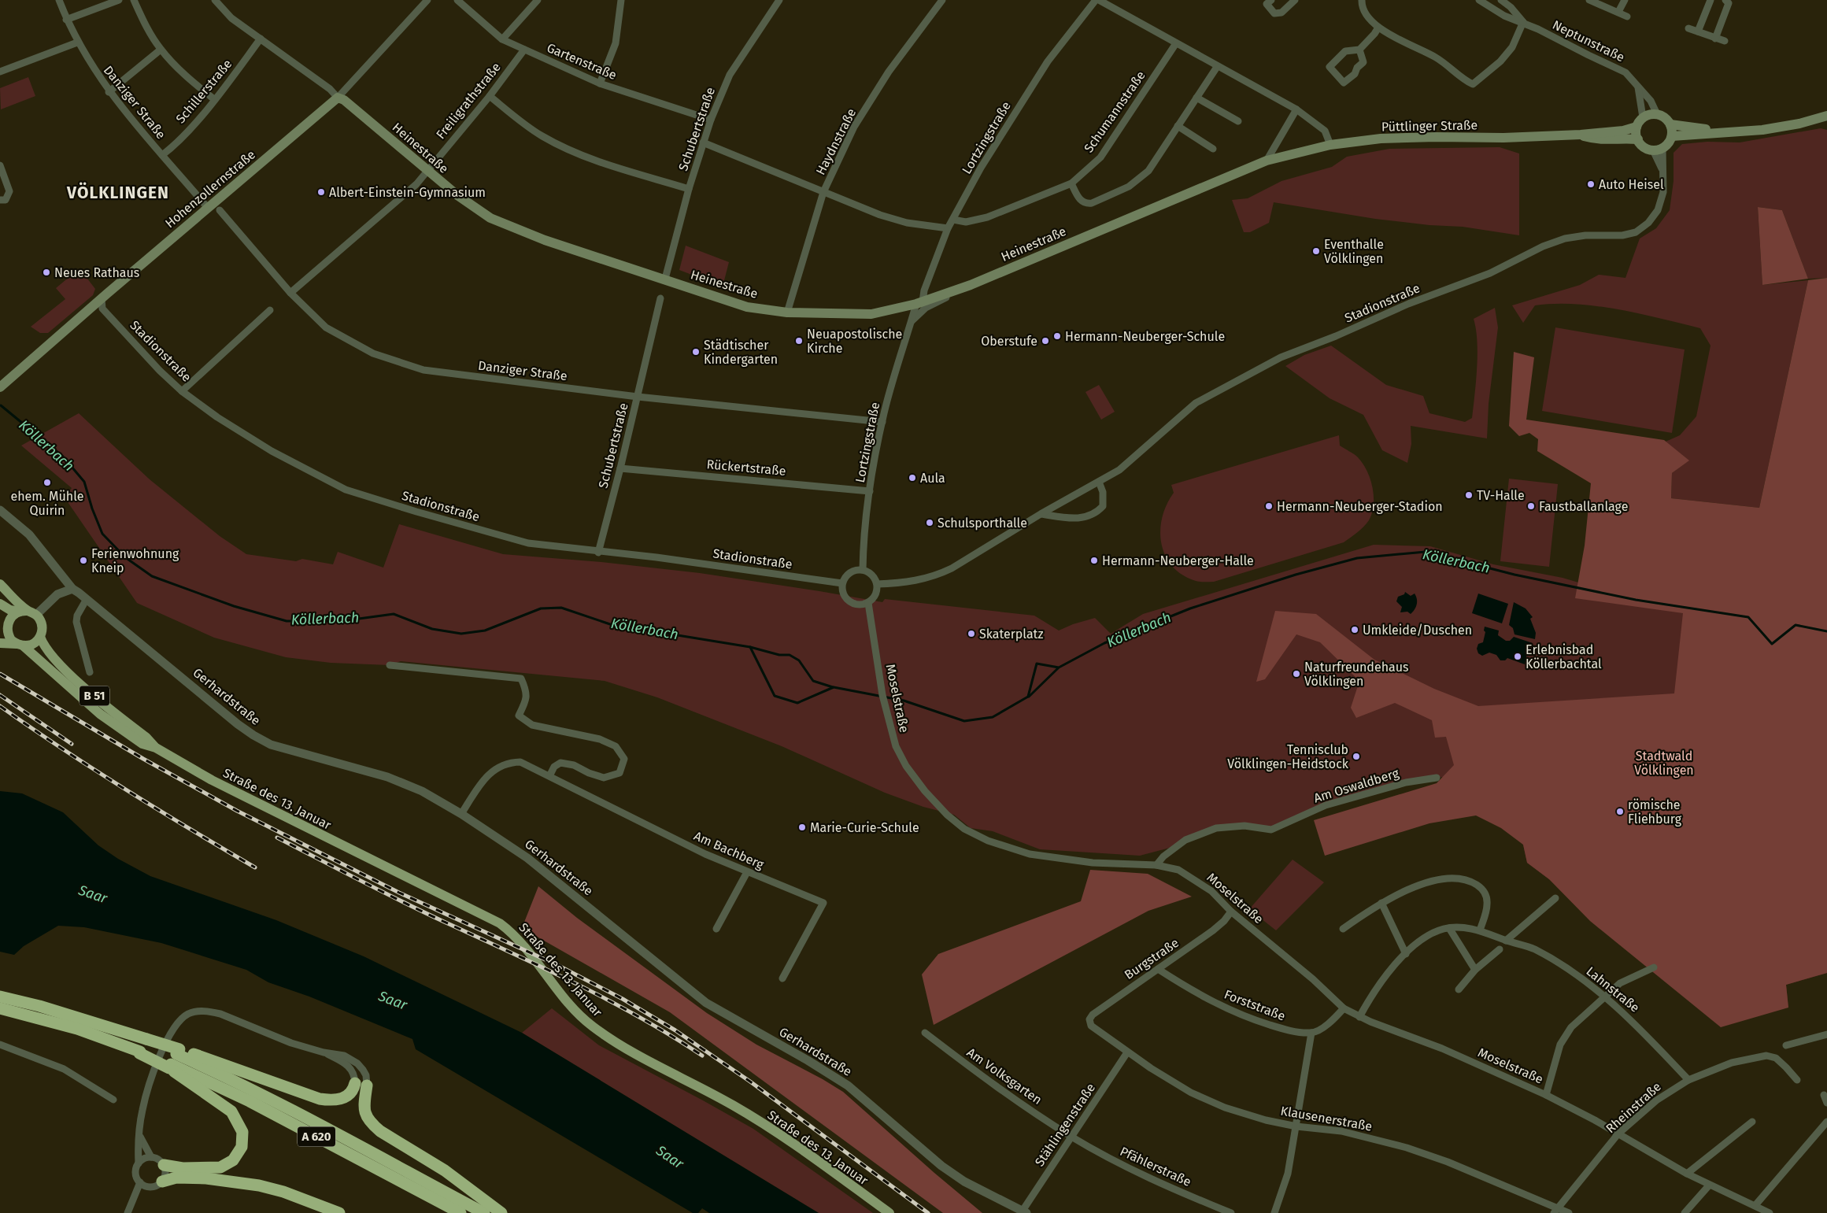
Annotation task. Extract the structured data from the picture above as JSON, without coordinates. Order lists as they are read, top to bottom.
{
  "streets": {
    "highway": ["A 620"],
    "main road": [
      "Püttlinger Straße",
      "Heinestraße",
      "Hohenzollernstraße",
      "B 51",
      "Straße des 13. Januar"
    ],
    "street": [
      "Neptunstraße",
      "Gartenstraße",
      "Schillerstraße",
      "Freiligrathstraße",
      "Danziger Straße",
      "Schumannstraße",
      "Schubertstraße",
      "Lortzingstraße",
      "Haydnstraße",
      "Stadionstraße",
      "Rückertstraße",
      "Gerhardstraße",
      "Moselstraße",
      "Am Oswaldberg",
      "Am Bachberg",
      "Burgstraße",
      "Lahnstraße",
      "Forststraße",
      "Am Volksgarten",
      "Rheinstraße",
      "Klausenerstraße",
      "Stählingenstraße",
      "Pfählerstraße"
    ]
  },
  "crossings": [
    ["Neptunstraße", "Püttlinger Straße"],
    ["Neptunstraße", "Stadionstraße"],
    ["Gartenstraße", "Freiligrathstraße"],
    ["Gartenstraße", "Schubertstraße"],
    ["Schillerstraße", "Danziger Straße"],
    ["Schillerstraße", "Heinestraße"],
    ["Freiligrathstraße", "Danziger Straße"],
    ["Freiligrathstraße", "Heinestraße"],
    ["Danziger Straße", "Schubertstraße"],
    ["Danziger Straße", "Lortzingstraße"],
    ["Danziger Straße", "Hohenzollernstraße"],
    ["Schumannstraße", "Lortzingstraße"],
    ["Püttlinger Straße", "Heinestraße"],
    ["Püttlinger Straße", "Stadionstraße"],
    ["Schubertstraße", "Heinestraße"],
    ["Schubertstraße", "Stadionstraße"],
    ["Schubertstraße", "Rückertstraße"],
    ["Lortzingstraße", "Heinestraße"],
    ["Lortzingstraße", "Stadionstraße"],
    ["Lortzingstraße", "Rückertstraße"],
    ["Lortzingstraße", "Moselstraße"],
    ["Haydnstraße", "Heinestraße"],
    ["Heinestraße", "Hohenzollernstraße"],
    ["Hohenzollernstraße", "Stadionstraße"],
    ["Stadionstraße", "Moselstraße"],
    ["Gerhardstraße", "Am Bachberg"],
    ["Gerhardstraße", "Stählingenstraße"],
    ["Moselstraße", "Am Oswaldberg"],
    ["Moselstraße", "Burgstraße"],
    ["Moselstraße", "Lahnstraße"],
    ["Moselstraße", "Rheinstraße"],
    ["Burgstraße", "Forststraße"],
    ["Burgstraße", "Klausenerstraße"],
    ["Lahnstraße", "Rheinstraße"],
    ["Am Volksgarten", "Stählingenstraße"],
    ["Am Volksgarten", "Pfählerstraße"],
    ["Rheinstraße", "Klausenerstraße"],
    ["Klausenerstraße", "Stählingenstraße"],
    ["Stählingenstraße", "Pfählerstraße"]
  ],
  "districts": ["VÖLKLINGEN"],
  "water": ["Köllerbach", "Saar"],
  "parks": ["Stadtwald Völklingen"],
  "places": [
    "Auto Heisel",
    "Albert-Einstein-Gymnasium",
    "Eventhalle Völklingen",
    "Neues Rathaus",
    "Hermann-Neuberger-Schule",
    "Neuapostolische Kirche",
    "Oberstufe",
    "Städtischer Kindergarten",
    "Aula",
    "ehem. Mühle Quirin",
    "TV-Halle",
    "Hermann-Neuberger-Stadion",
    "Faustballanlage",
    "Schulsporthalle",
    "Ferienwohnung Kneip",
    "Hermann-Neuberger-Halle",
    "Umkleide/Duschen",
    "Skaterplatz",
    "Erlebnisbad Köllerbachtal",
    "Naturfreundehaus Völklingen",
    "Tennisclub Völklingen-Heidstock",
    "römische Fliehburg",
    "Marie-Curie-Schule"
  ]
}
